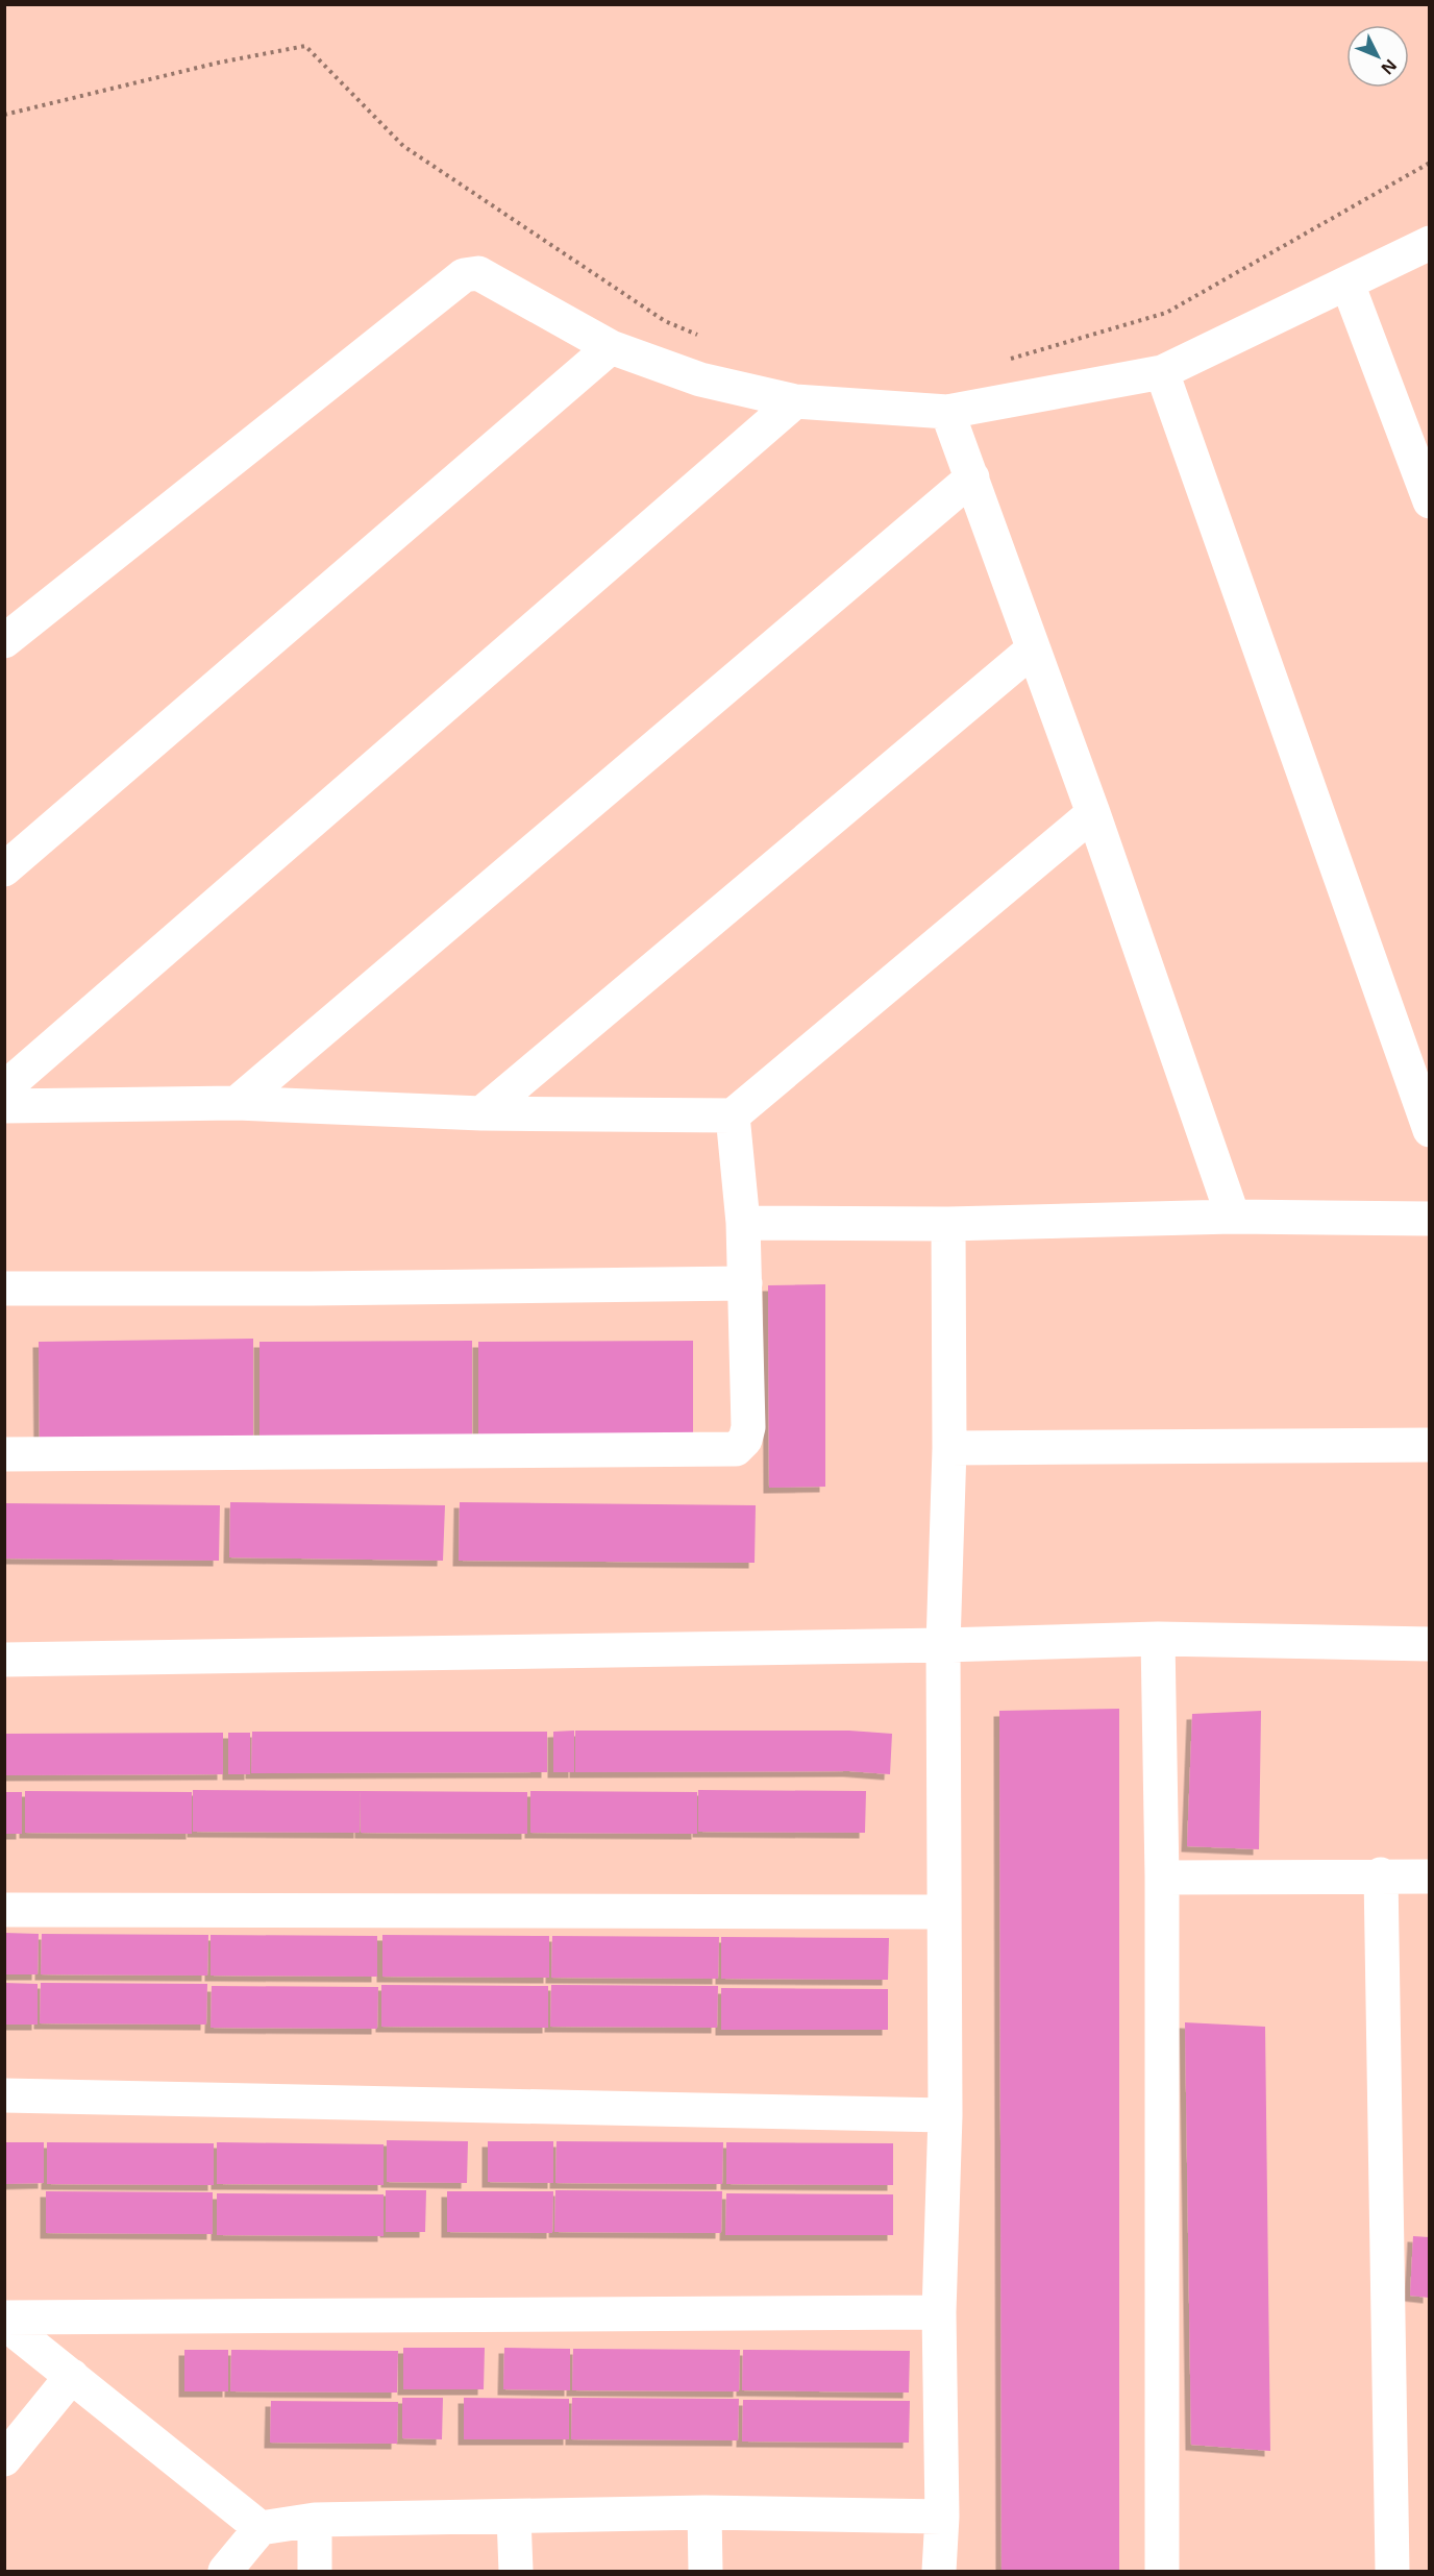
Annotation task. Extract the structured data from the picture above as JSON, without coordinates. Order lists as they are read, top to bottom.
{
  "north": "bottom right"
}
